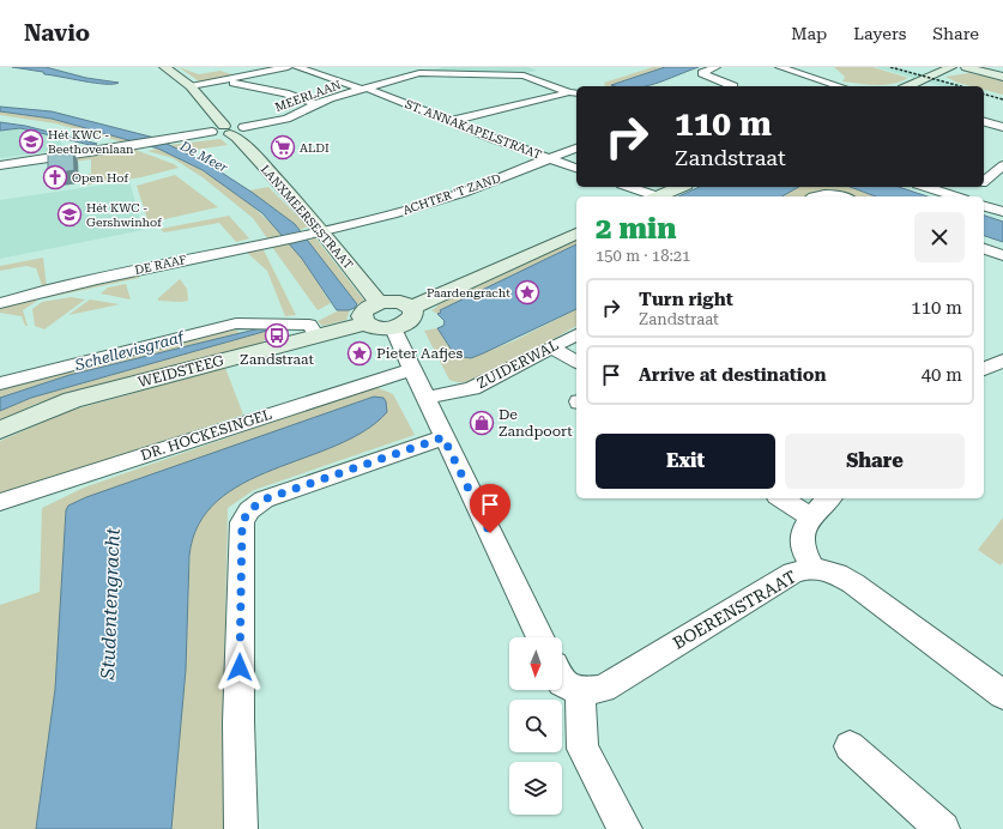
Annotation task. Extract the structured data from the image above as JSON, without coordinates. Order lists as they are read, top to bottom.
{
  "streets": {
    "street": [
      "MEERLAAN",
      "ST. ANNAKAPELSTRAAT",
      "ACHTER 'T ZAND",
      "LANXMEERSESTRAAT",
      "DE RAAF",
      "ZUIDERWAL",
      "WEIDSTEEG",
      "DR. HOCKESINGEL",
      "BOERENSTRAAT"
    ]
  },
  "crossings": [
    ["MEERLAAN", "ST. ANNAKAPELSTRAAT"],
    ["MEERLAAN", "LANXMEERSESTRAAT"],
    ["ST. ANNAKAPELSTRAAT", "ACHTER 'T ZAND"],
    ["ACHTER 'T ZAND", "LANXMEERSESTRAAT"],
    ["ACHTER 'T ZAND", "DE RAAF"],
    ["LANXMEERSESTRAAT", "DE RAAF"]
  ],
  "water": ["De Meer", "Schellevisgraaf", "Studentengracht"],
  "places": {
    "school or university": ["Hét KWC - Beethovenlaan", "Hét KWC - Gershwinhof"],
    "supermarket": ["ALDI"],
    "church": ["Open Hof"],
    "place": ["Paardengracht", "Pieter Aafjes"],
    "bus stop": ["Zandstraat"],
    "shop": ["De Zandpoort"]
  },
  "north": "bottom",
  "page": {
    "header": "Navio",
    "nav": ["Map", "Layers", "Share"],
    "turn": ["110 m", "Zandstraat"],
    "heading": ["2 min", "150 m · 18:21"],
    "list": [
      {
        "name": "Turn right",
        "note": "Zandstraat",
        "value": "110 m"
      },
      {
        "name": "Arrive at destination",
        "value": "40 m"
      }
    ],
    "buttons": ["Exit", "Share"]
  }
}
